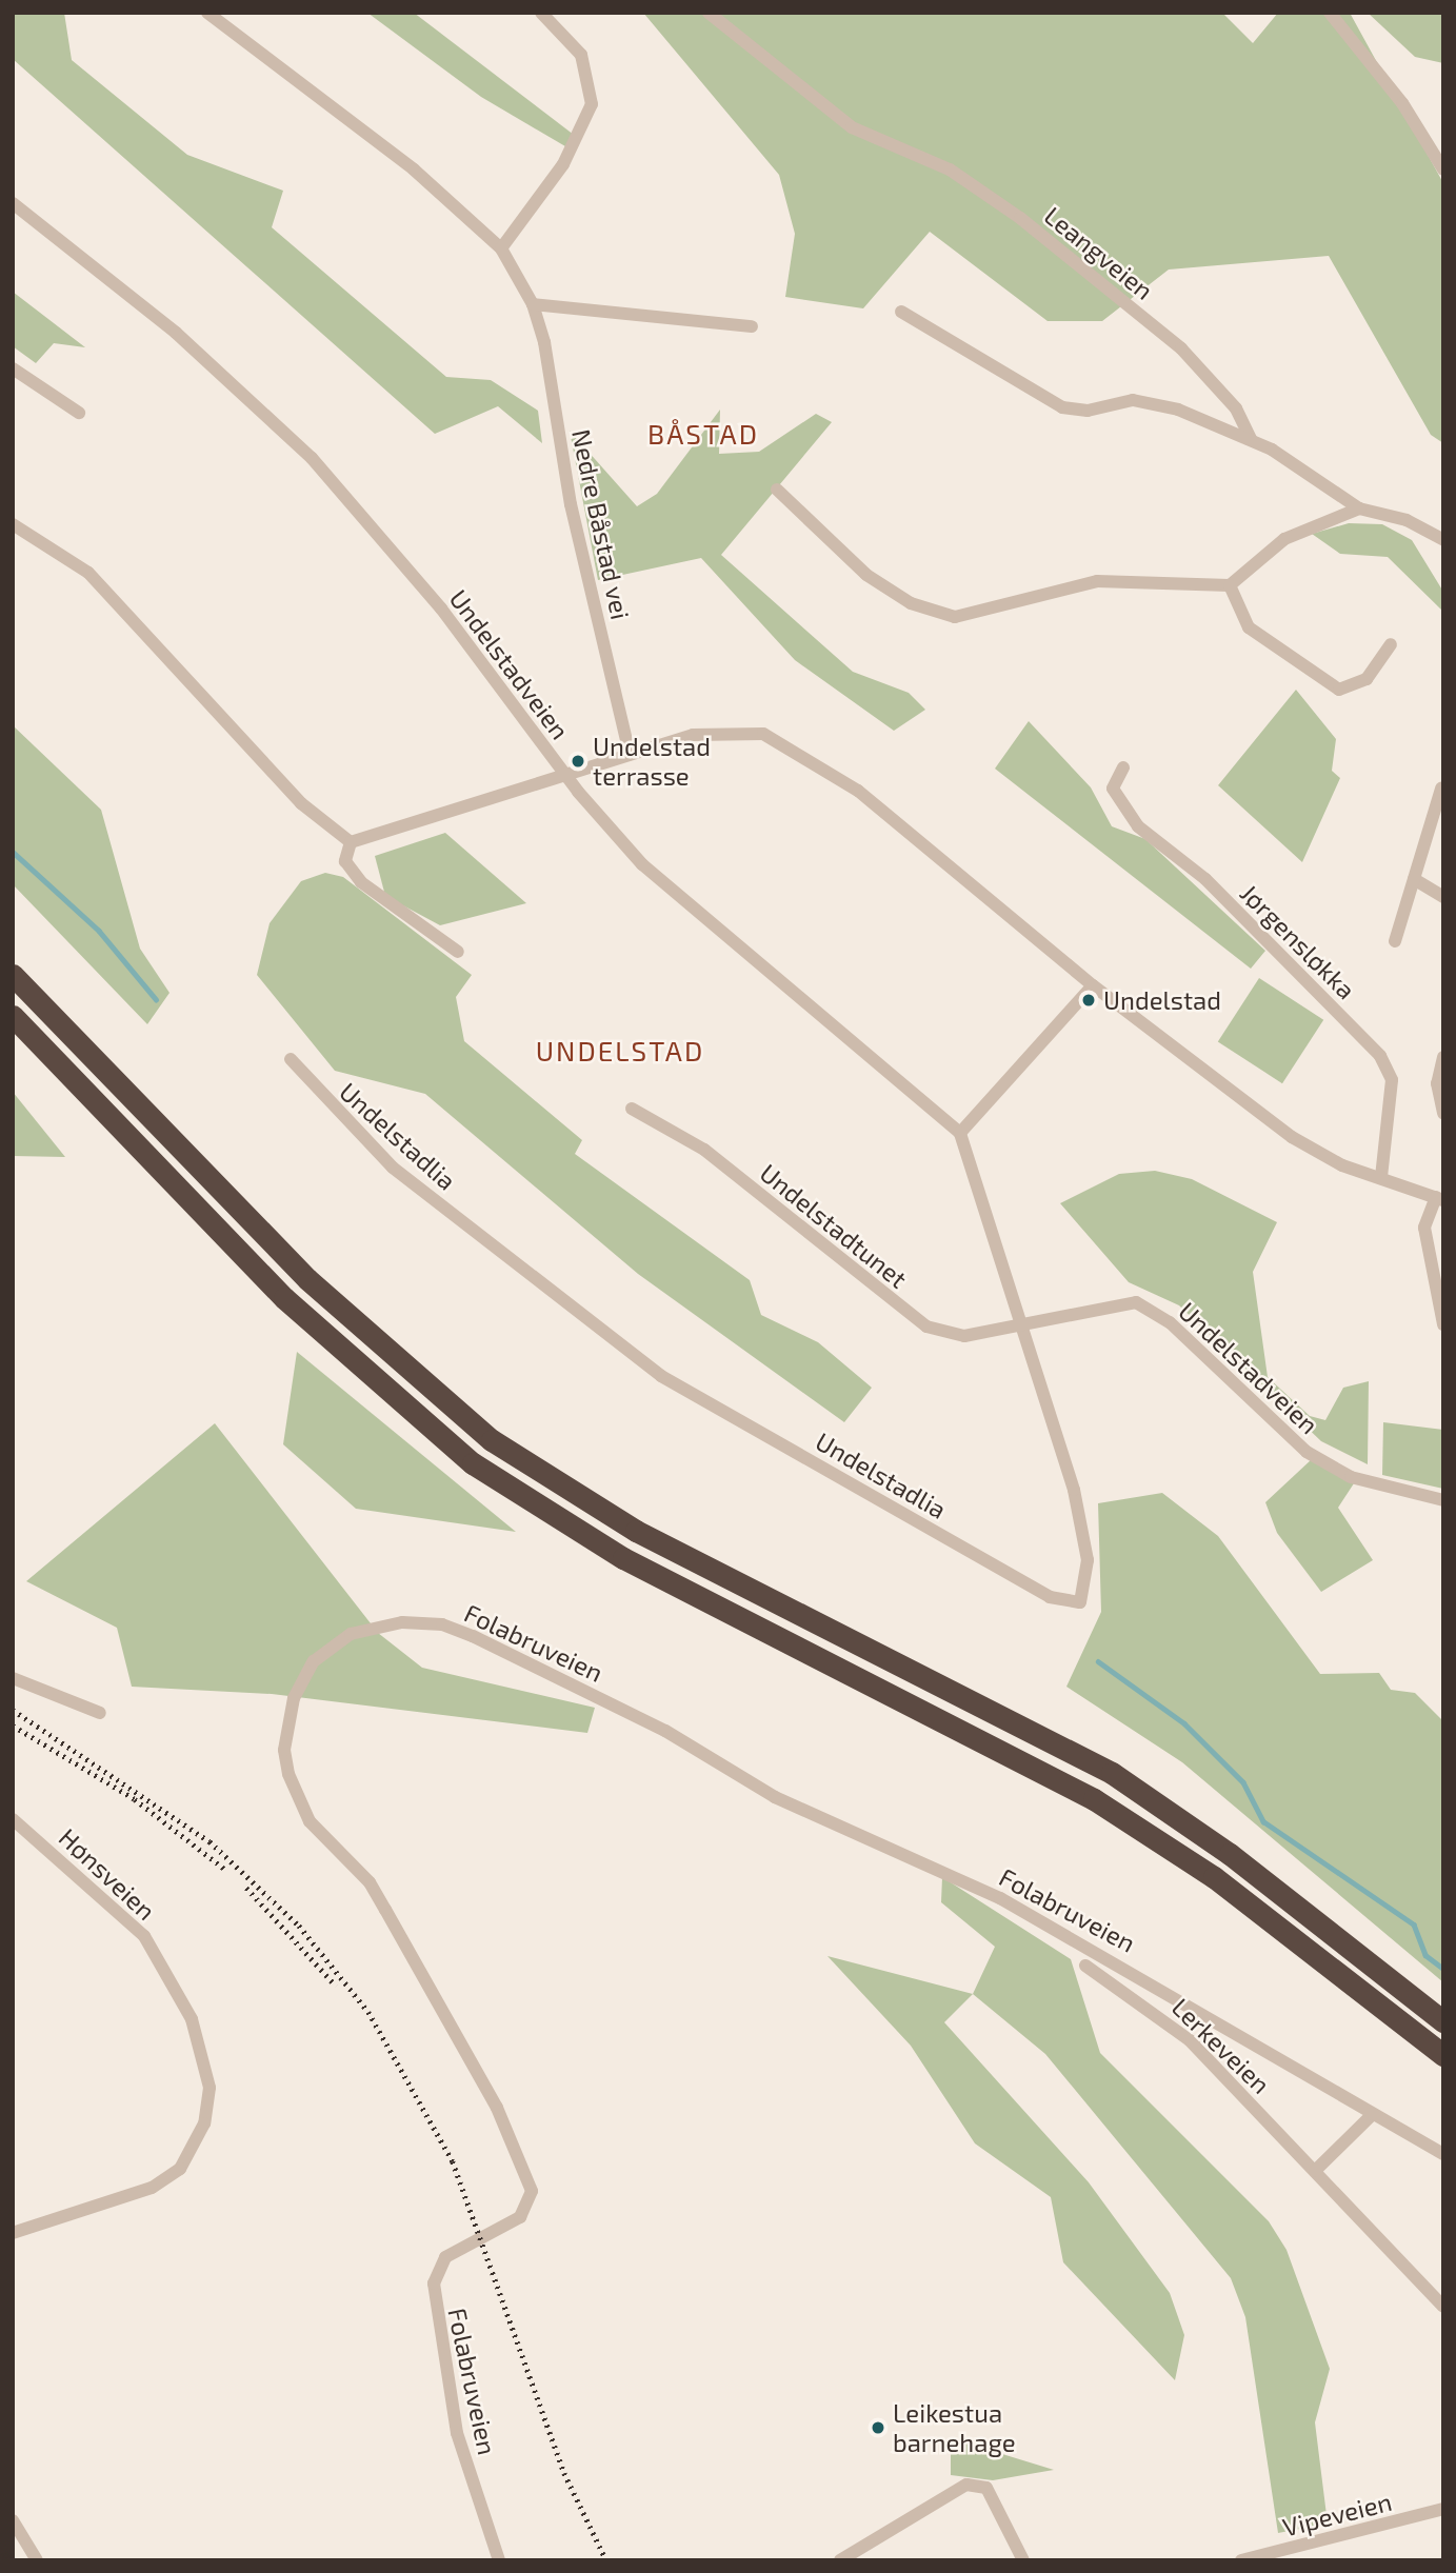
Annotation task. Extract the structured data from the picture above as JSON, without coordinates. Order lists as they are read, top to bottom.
{
  "streets": {
    "street": [
      "Leangveien",
      "Nedre Båstad vei",
      "Undelstadveien",
      "Jørgensløkka",
      "Undelstadlia",
      "Undelstadtunet",
      "Folabruveien",
      "Hønsveien",
      "Lerkeveien",
      "Vipeveien"
    ]
  },
  "crossings": [
    ["Undelstadveien", "Undelstadlia"],
    ["Undelstadveien", "Undelstadtunet"],
    ["Undelstadlia", "Undelstadtunet"]
  ],
  "districts": ["BÅSTAD", "UNDELSTAD"],
  "places": ["Undelstad terrasse", "Undelstad", "Leikestua barnehage"]
}
